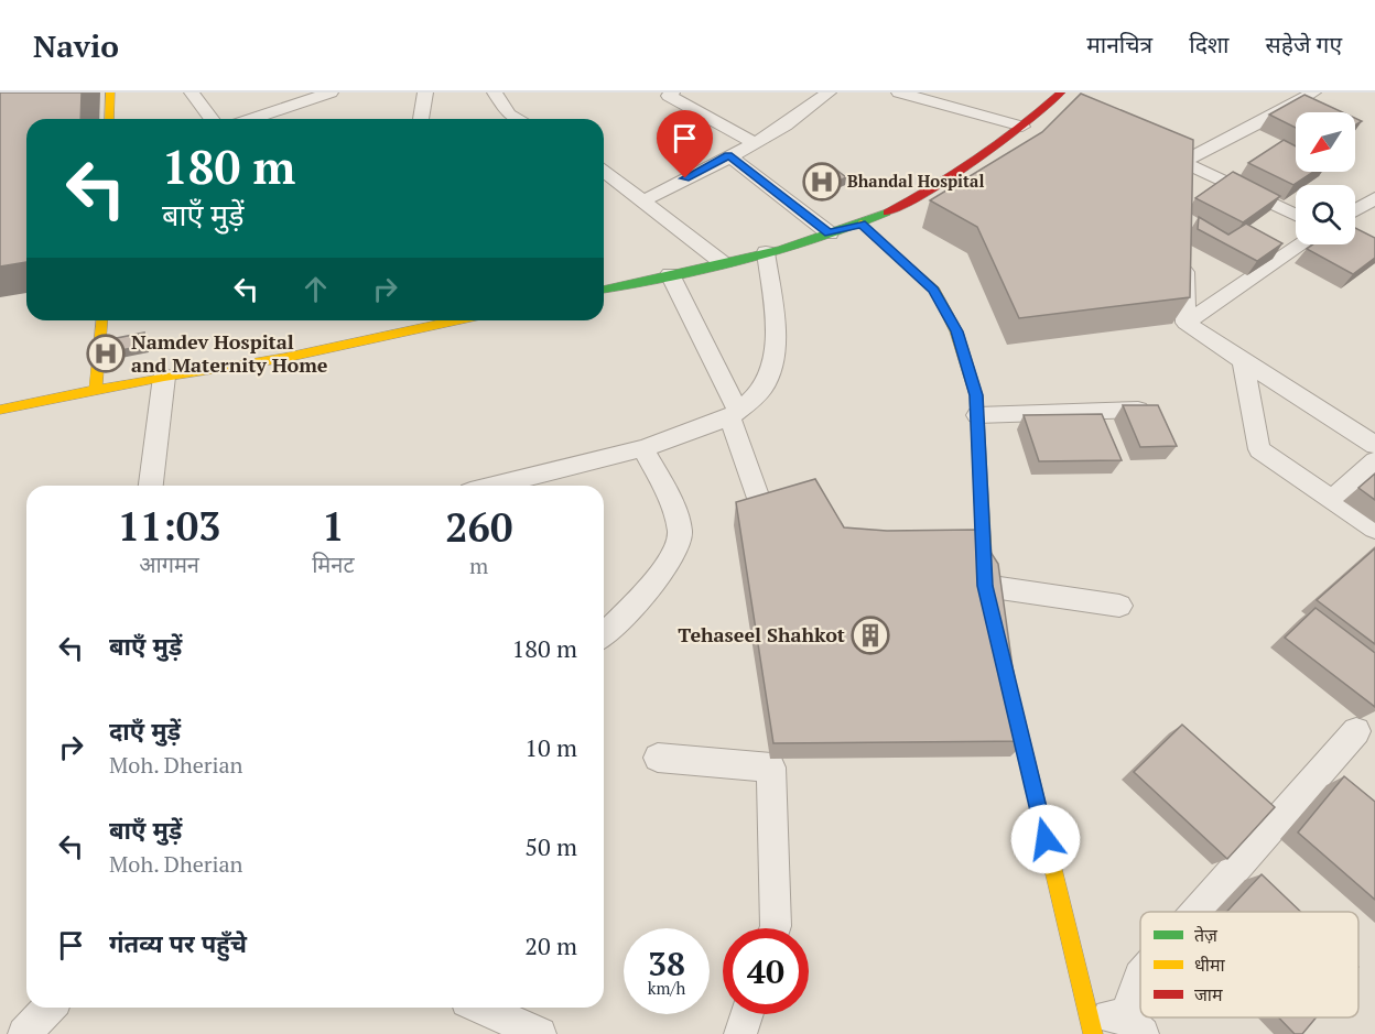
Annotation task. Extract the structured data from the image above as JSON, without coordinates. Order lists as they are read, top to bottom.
{
  "places": {
    "hospital": ["Bhandal Hospital", "Namdev Hospital and Maternity Home"],
    "building": ["Tehaseel Shahkot"]
  },
  "legend": ["तेज़", "धीमा", "जाम"],
  "north": "bottom left",
  "page": {
    "header": "Navio",
    "nav": ["मानचित्र", "दिशा", "सहेजे गए"],
    "turn": ["180 m", "बाएँ मुड़ें"],
    "eta": [
      "11:03",
      "आगमन",
      "1",
      "मिनट",
      "260",
      "m"
    ],
    "list": [
      {
        "name": "बाएँ मुड़ें",
        "value": "180 m"
      },
      {
        "name": "दाएँ मुड़ें",
        "note": "Moh. Dherian",
        "value": "10 m"
      },
      {
        "name": "बाएँ मुड़ें",
        "note": "Moh. Dherian",
        "value": "50 m"
      },
      {
        "name": "गंतव्य पर पहुँचे",
        "value": "20 m"
      }
    ],
    "speed": "38 km/h",
    "limit": "40"
  }
}
